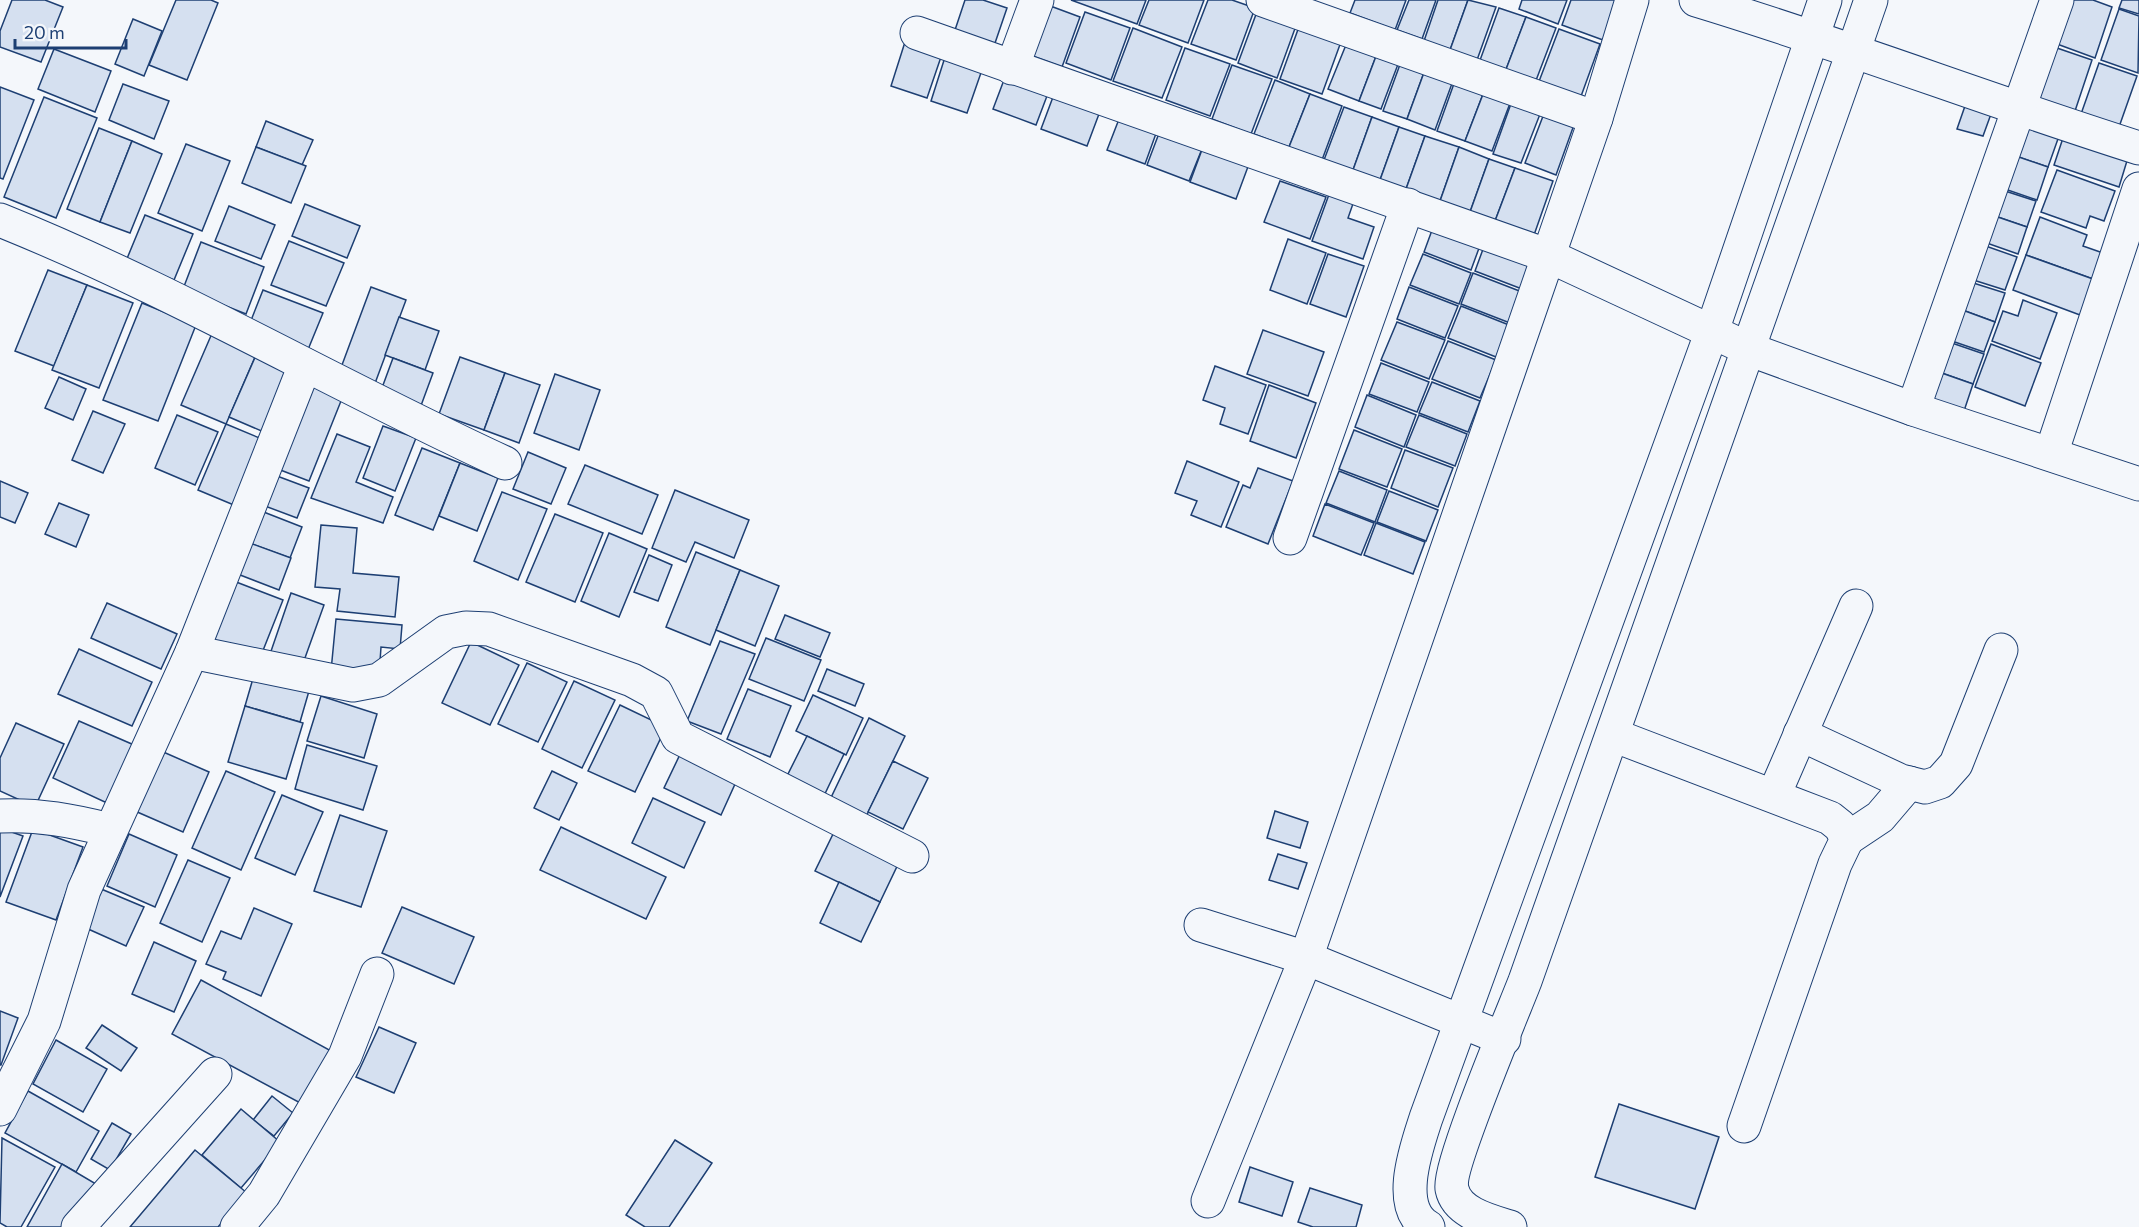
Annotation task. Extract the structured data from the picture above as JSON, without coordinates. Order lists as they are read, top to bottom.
{
  "scale_bar": "20 m"
}
